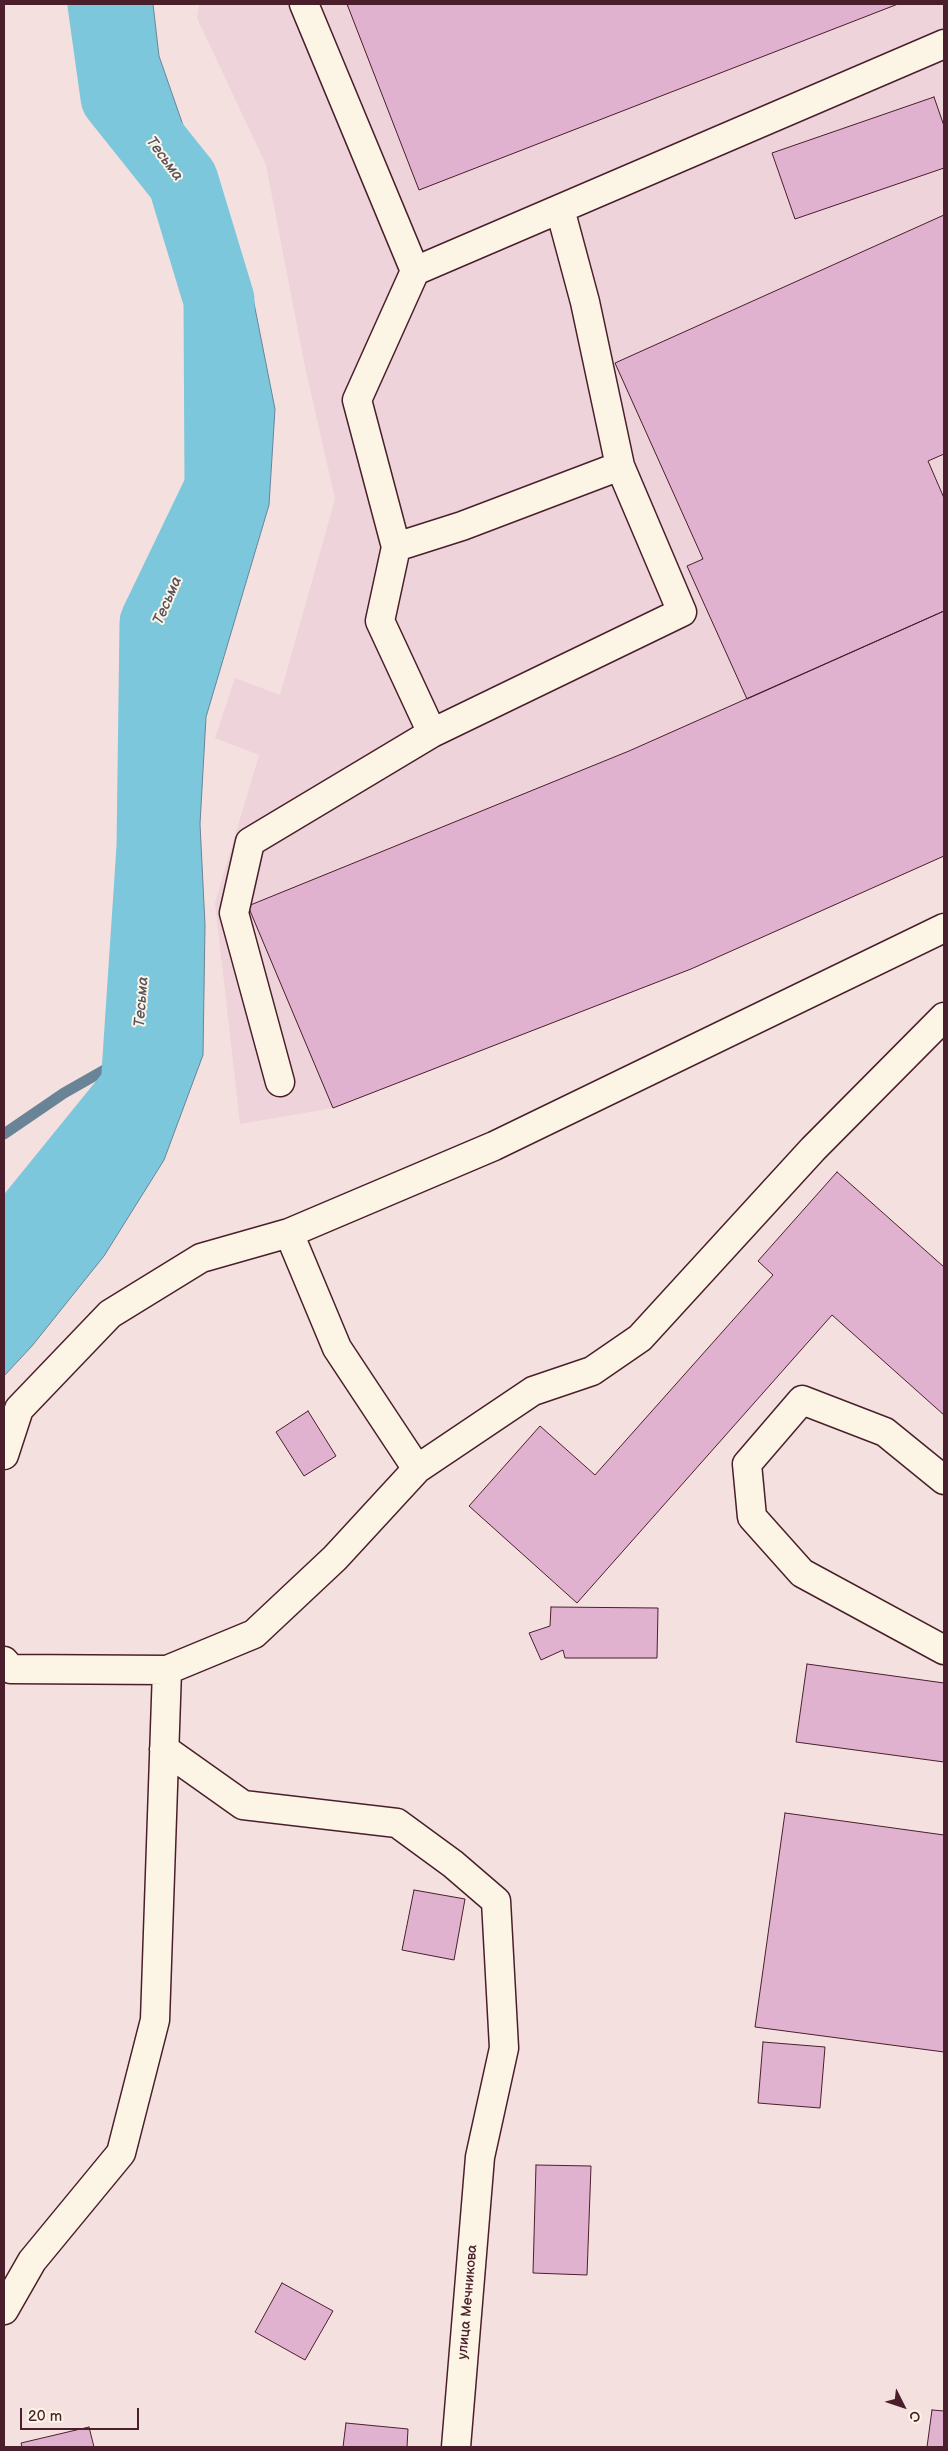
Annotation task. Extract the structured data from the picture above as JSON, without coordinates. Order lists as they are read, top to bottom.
{
  "streets": {
    "street": ["улица Мечникова"]
  },
  "water": ["Тесьма"],
  "scale_bar": "20 m",
  "north": "bottom right"
}
